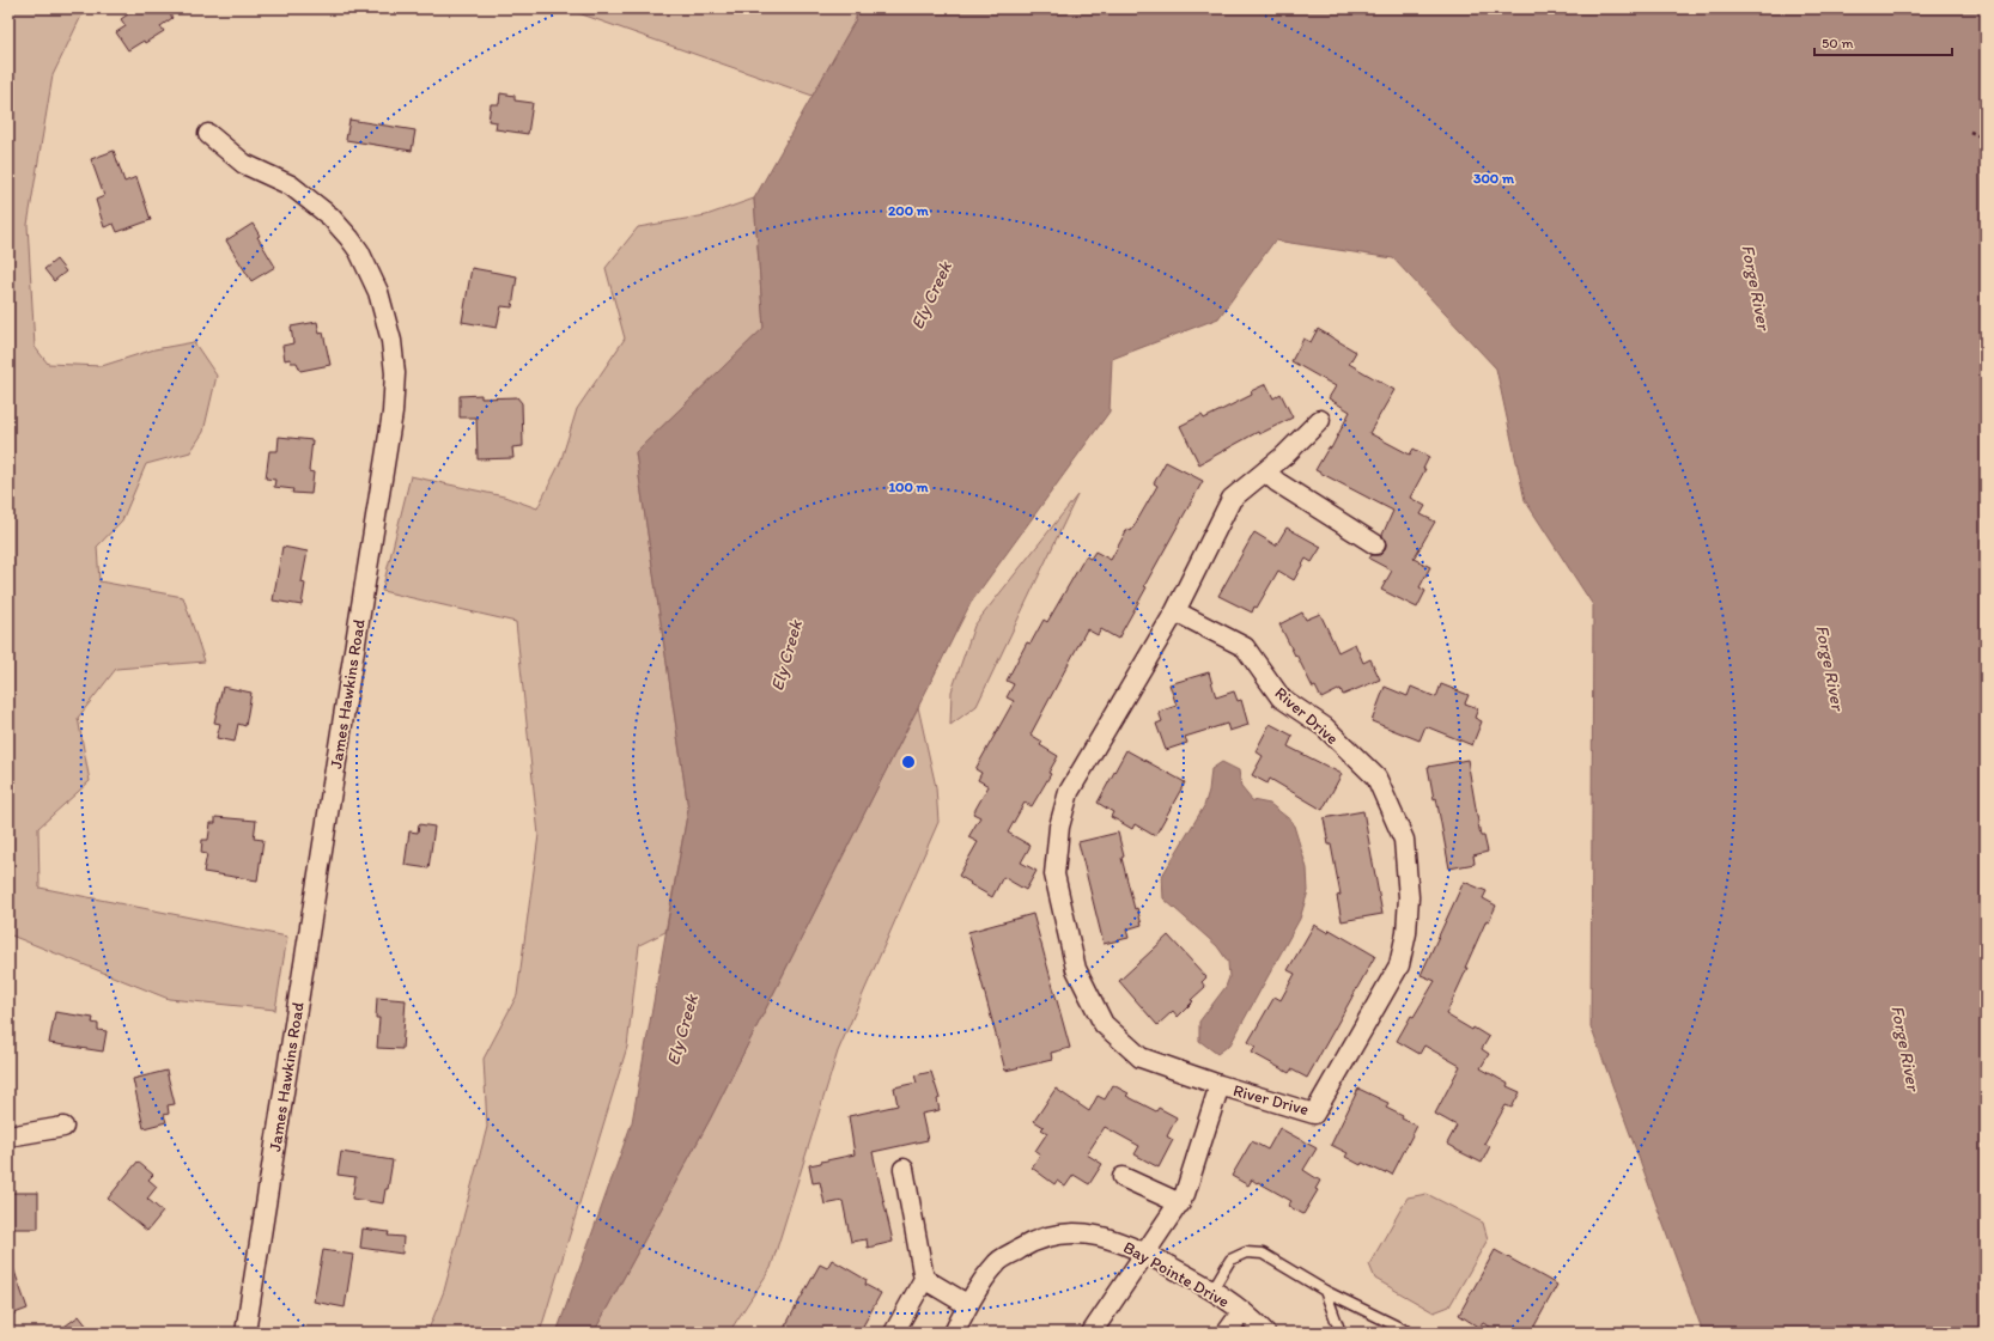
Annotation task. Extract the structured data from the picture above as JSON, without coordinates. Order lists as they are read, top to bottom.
{
  "streets": {
    "street": ["James Hawkins Road", "River Drive", "Bay Pointe Drive"]
  },
  "crossings": [
    ["River Drive", "Bay Pointe Drive"]
  ],
  "water": ["Forge River", "Ely Creek"],
  "scale_bar": "50 m",
  "rings": ["300 m", "200 m", "100 m"]
}
